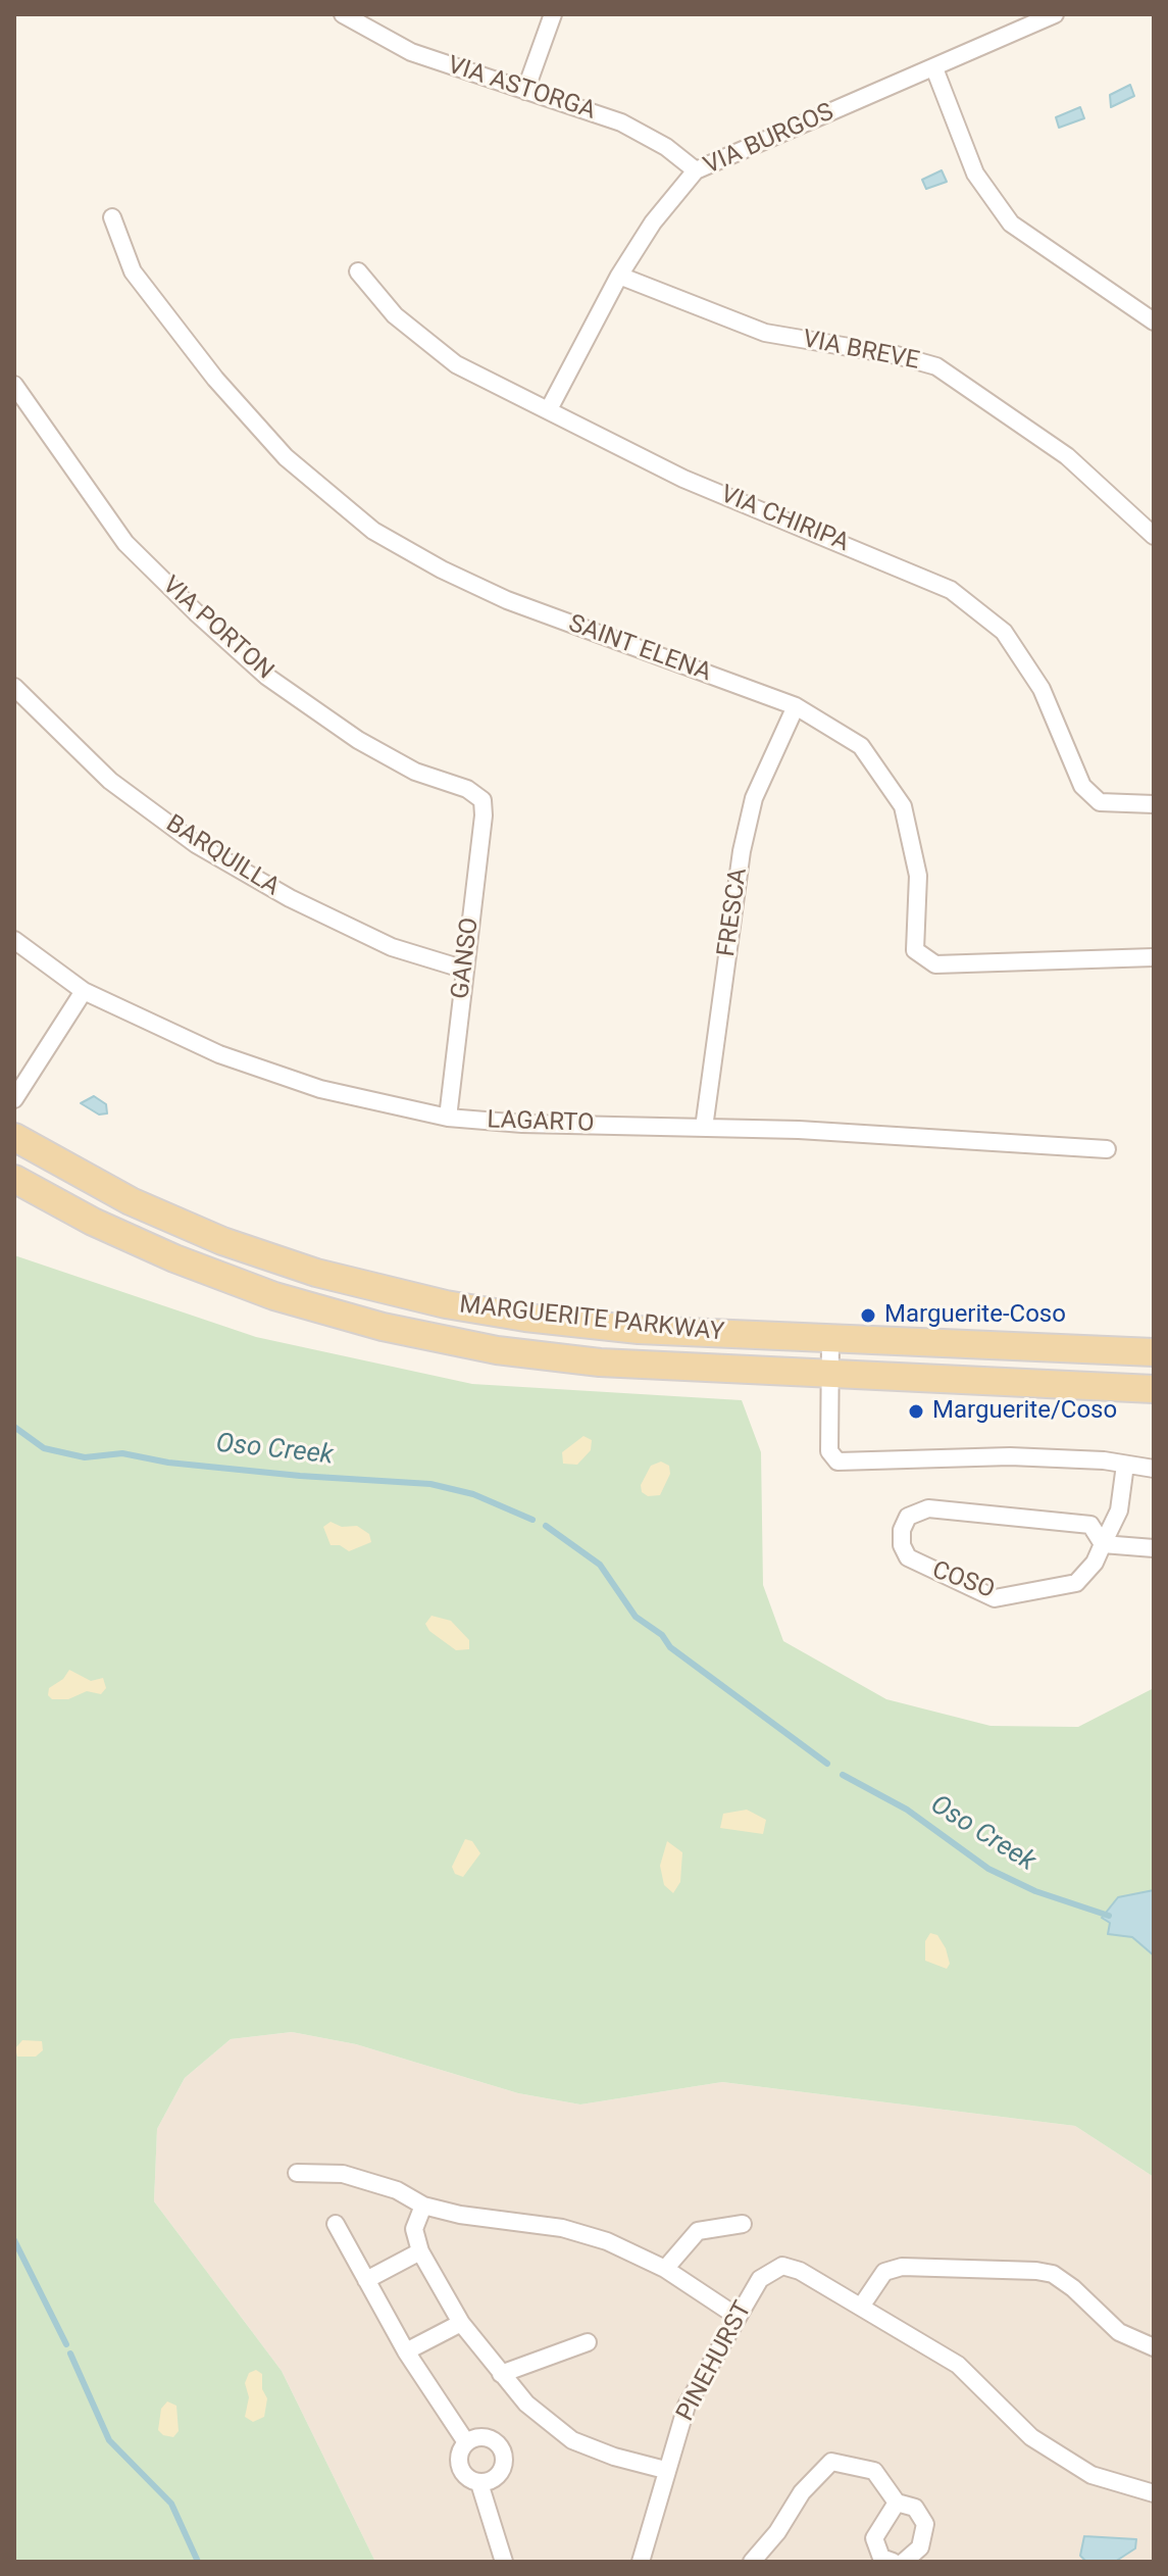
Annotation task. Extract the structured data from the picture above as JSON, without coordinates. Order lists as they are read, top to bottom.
{
  "streets": {
    "main road": ["MARGUERITE PARKWAY"],
    "street": [
      "VIA ASTORGA",
      "VIA BURGOS",
      "VIA BREVE",
      "VIA CHIRIPA",
      "VIA PORTON",
      "SAINT ELENA",
      "BARQUILLA",
      "FRESCA",
      "GANSO",
      "LAGARTO",
      "COSO",
      "PINEHURST"
    ]
  },
  "crossings": [
    ["VIA ASTORGA", "VIA BURGOS"],
    ["VIA BURGOS", "VIA BREVE"],
    ["VIA BURGOS", "VIA CHIRIPA"],
    ["VIA PORTON", "GANSO"],
    ["SAINT ELENA", "FRESCA"],
    ["BARQUILLA", "GANSO"],
    ["FRESCA", "LAGARTO"],
    ["GANSO", "LAGARTO"]
  ],
  "water": ["Oso Creek"],
  "places": ["Marguerite-Coso", "Marguerite/Coso"]
}
